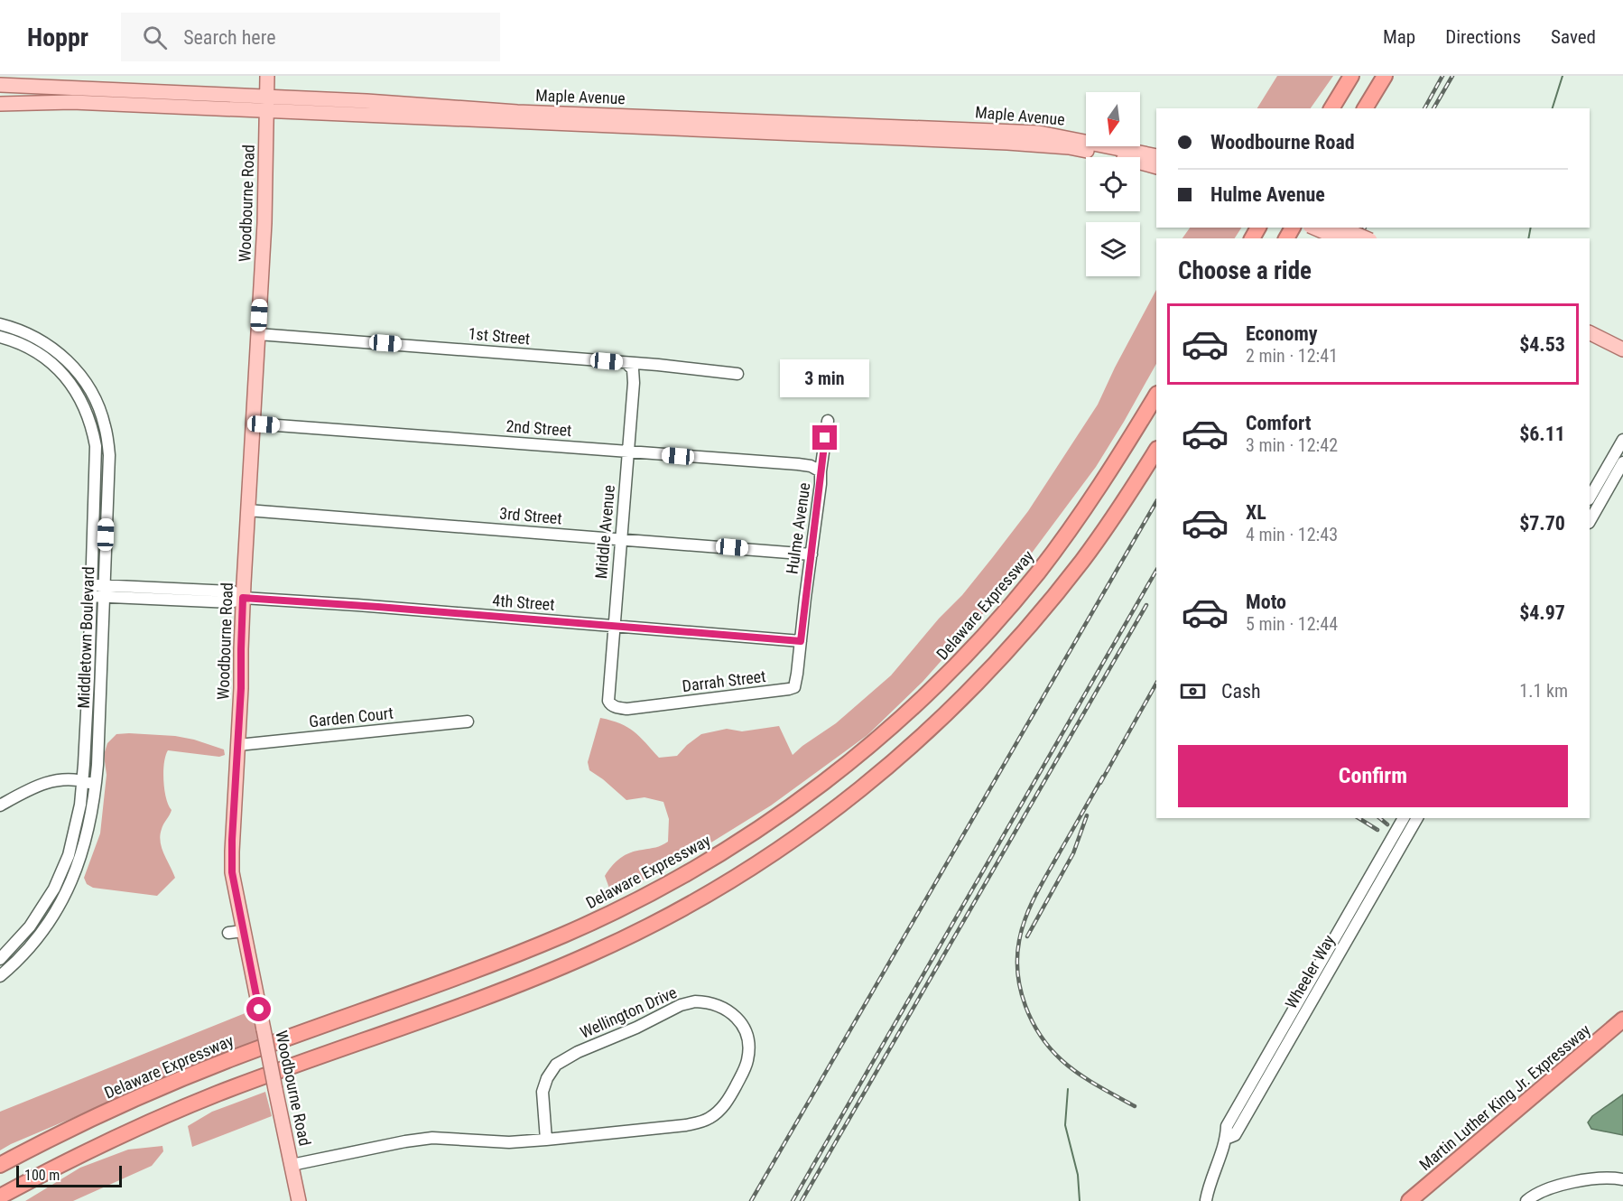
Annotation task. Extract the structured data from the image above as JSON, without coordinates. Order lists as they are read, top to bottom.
{
  "streets": {
    "highway": ["Delaware Expressway", "Martin Luther King Jr. Expressway"],
    "main road": ["Maple Avenue", "Woodbourne Road"],
    "street": [
      "1st Street",
      "2nd Street",
      "3rd Street",
      "Hulme Avenue",
      "Middle Avenue",
      "4th Street",
      "Middletown Boulevard",
      "Darrah Street",
      "Garden Court",
      "Wheeler Way",
      "Wellington Drive"
    ]
  },
  "crossings": [
    ["Maple Avenue", "Woodbourne Road"],
    ["Woodbourne Road", "1st Street"],
    ["Woodbourne Road", "2nd Street"],
    ["Woodbourne Road", "3rd Street"],
    ["Woodbourne Road", "4th Street"],
    ["Woodbourne Road", "Garden Court"],
    ["Woodbourne Road", "Wellington Drive"],
    ["1st Street", "Middle Avenue"],
    ["2nd Street", "Hulme Avenue"],
    ["2nd Street", "Middle Avenue"],
    ["3rd Street", "Hulme Avenue"],
    ["3rd Street", "Middle Avenue"],
    ["Hulme Avenue", "4th Street"],
    ["Hulme Avenue", "Darrah Street"],
    ["Middle Avenue", "4th Street"],
    ["Middle Avenue", "Darrah Street"],
    ["4th Street", "Middletown Boulevard"],
    ["4th Street", "Darrah Street"]
  ],
  "scale_bar": "100 m",
  "north": "bottom",
  "page": {
    "header": "Hoppr",
    "search": "Search here",
    "nav": ["Map", "Directions", "Saved"],
    "banner": ["Woodbourne Road", "Hulme Avenue"],
    "heading": "Choose a ride",
    "list": [
      {
        "name": "Economy",
        "note": "2 min · 12:41",
        "value": "$4.53"
      },
      {
        "name": "Comfort",
        "note": "3 min · 12:42",
        "value": "$6.11"
      },
      {
        "name": "XL",
        "note": "4 min · 12:43",
        "value": "$7.70"
      },
      {
        "name": "Moto",
        "note": "5 min · 12:44",
        "value": "$4.97"
      }
    ],
    "bubble": "3 min",
    "pay": ["Cash", "1.1 km"],
    "buttons": "Confirm",
    "scale": "100 m"
  }
}
